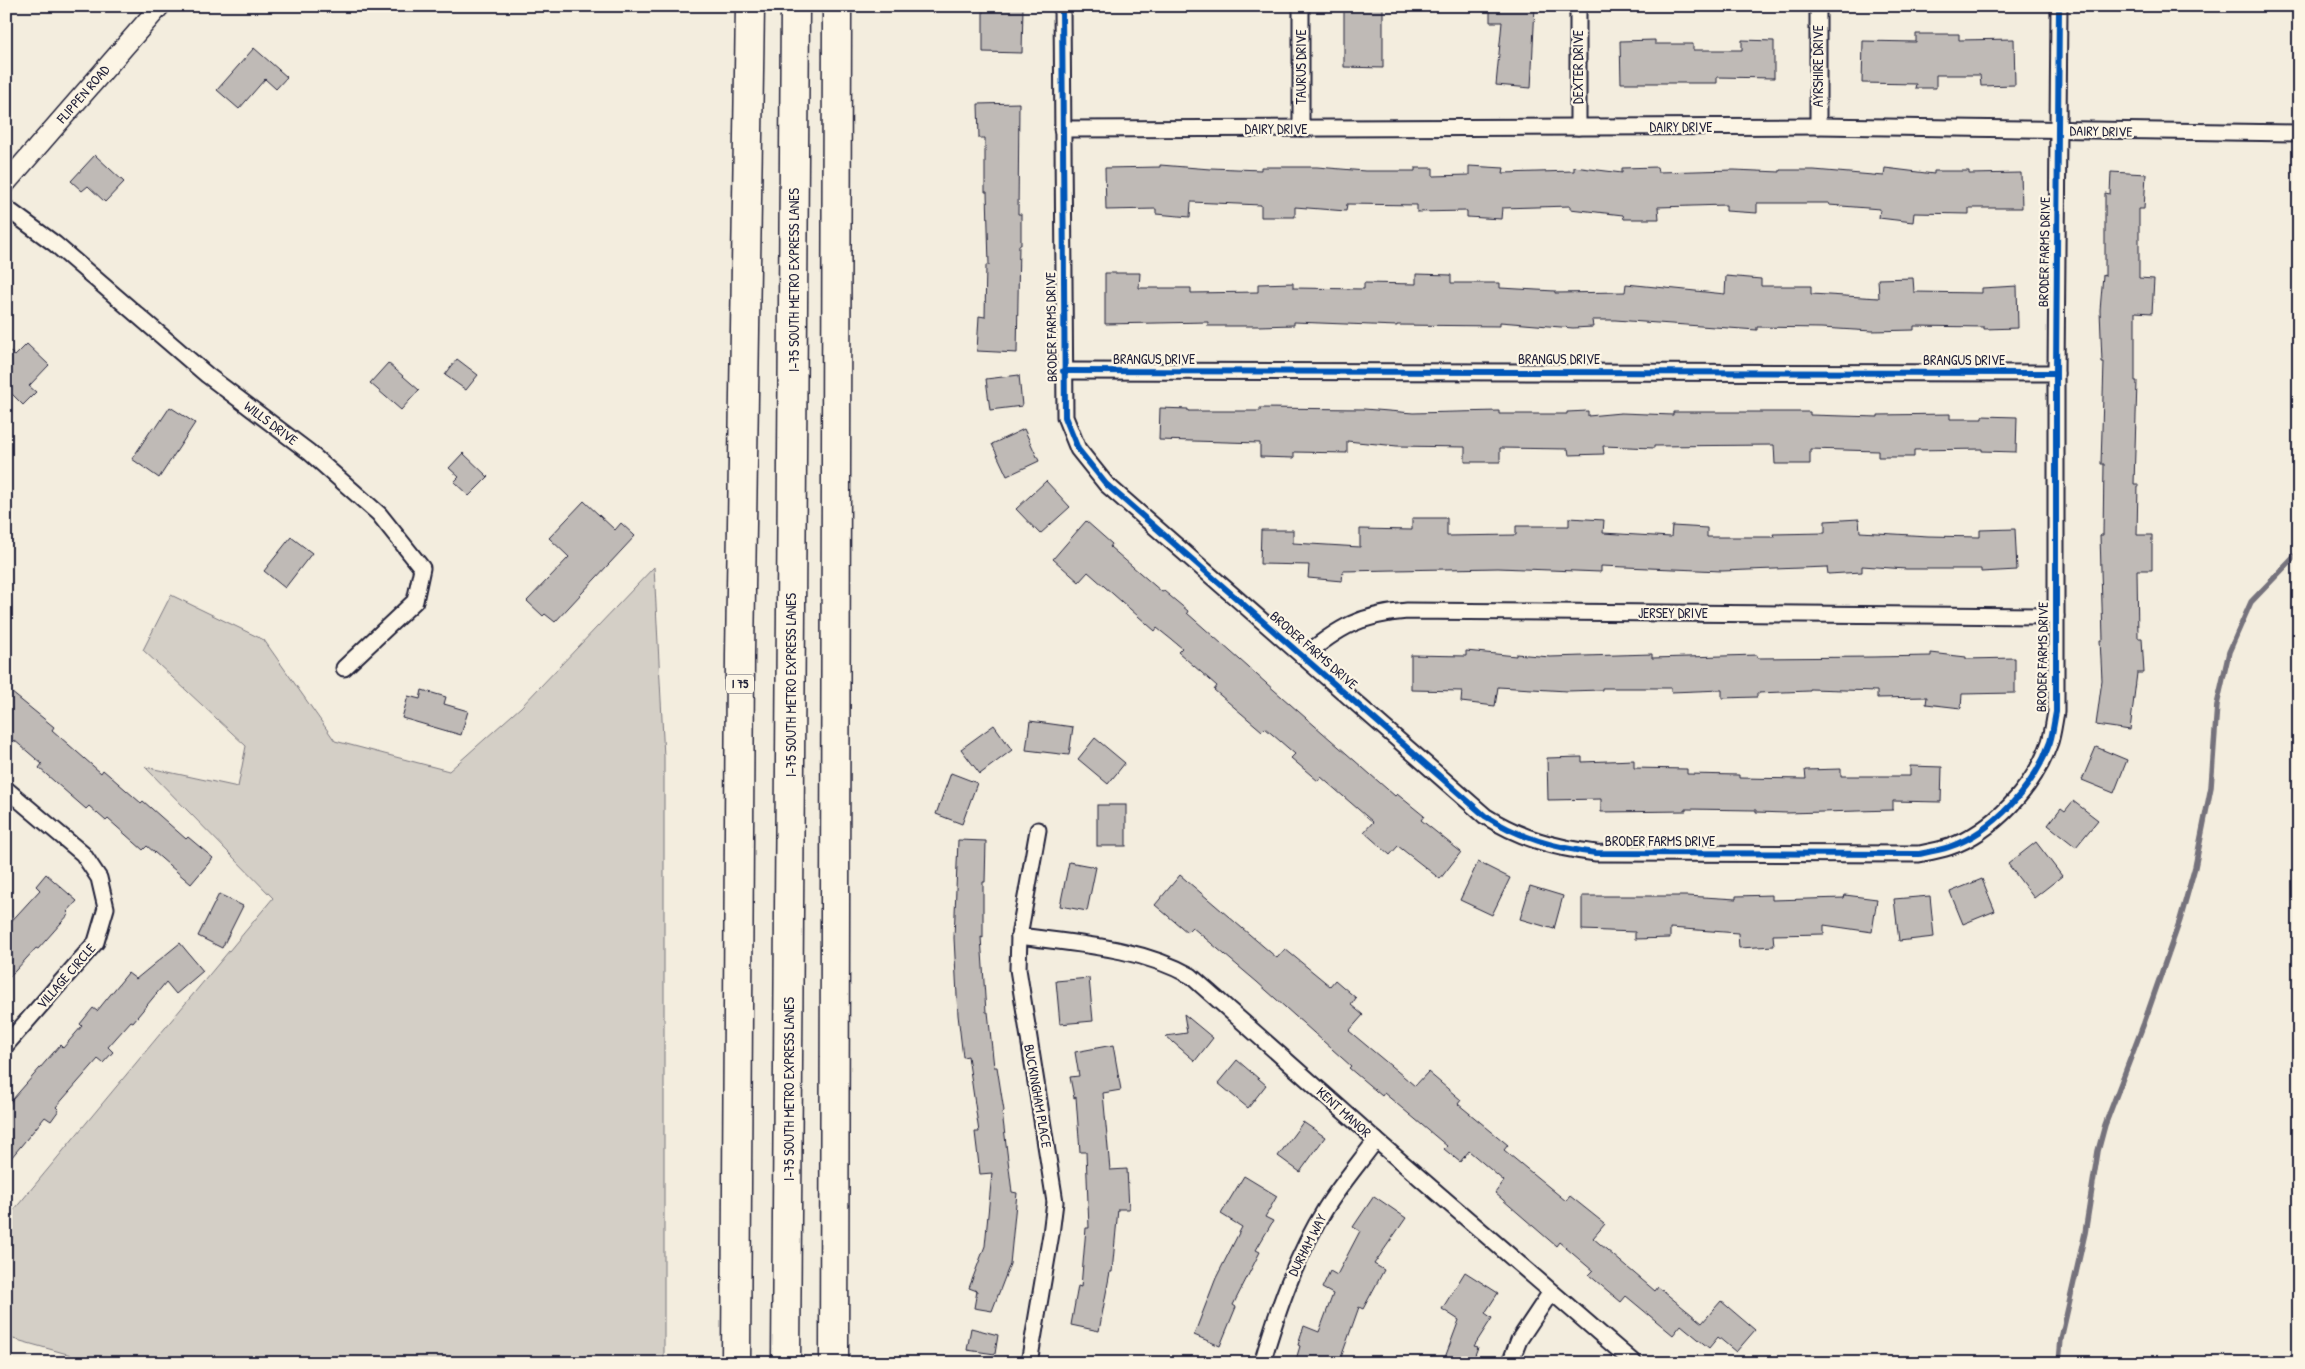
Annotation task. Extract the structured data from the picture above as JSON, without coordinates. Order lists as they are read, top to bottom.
{
  "streets": {
    "highway": ["I-75 SOUTH METRO EXPRESS LANES", "I 75"],
    "street": [
      "AYRSHIRE DRIVE",
      "TAURUS DRIVE",
      "DEXTER DRIVE",
      "FLIPPEN ROAD",
      "DAIRY DRIVE",
      "BRODER FARMS DRIVE",
      "BRANGUS DRIVE",
      "WILLS DRIVE",
      "JERSEY DRIVE",
      "VILLAGE CIRCLE",
      "BUCKINGHAM PLACE",
      "KENT MANOR",
      "DURHAM WAY"
    ]
  },
  "crossings": [
    ["AYRSHIRE DRIVE", "DAIRY DRIVE"],
    ["TAURUS DRIVE", "DAIRY DRIVE"],
    ["DEXTER DRIVE", "DAIRY DRIVE"],
    ["DAIRY DRIVE", "BRODER FARMS DRIVE"],
    ["BRODER FARMS DRIVE", "BRANGUS DRIVE"],
    ["BRODER FARMS DRIVE", "JERSEY DRIVE"],
    ["BUCKINGHAM PLACE", "KENT MANOR"],
    ["KENT MANOR", "DURHAM WAY"]
  ]
}
